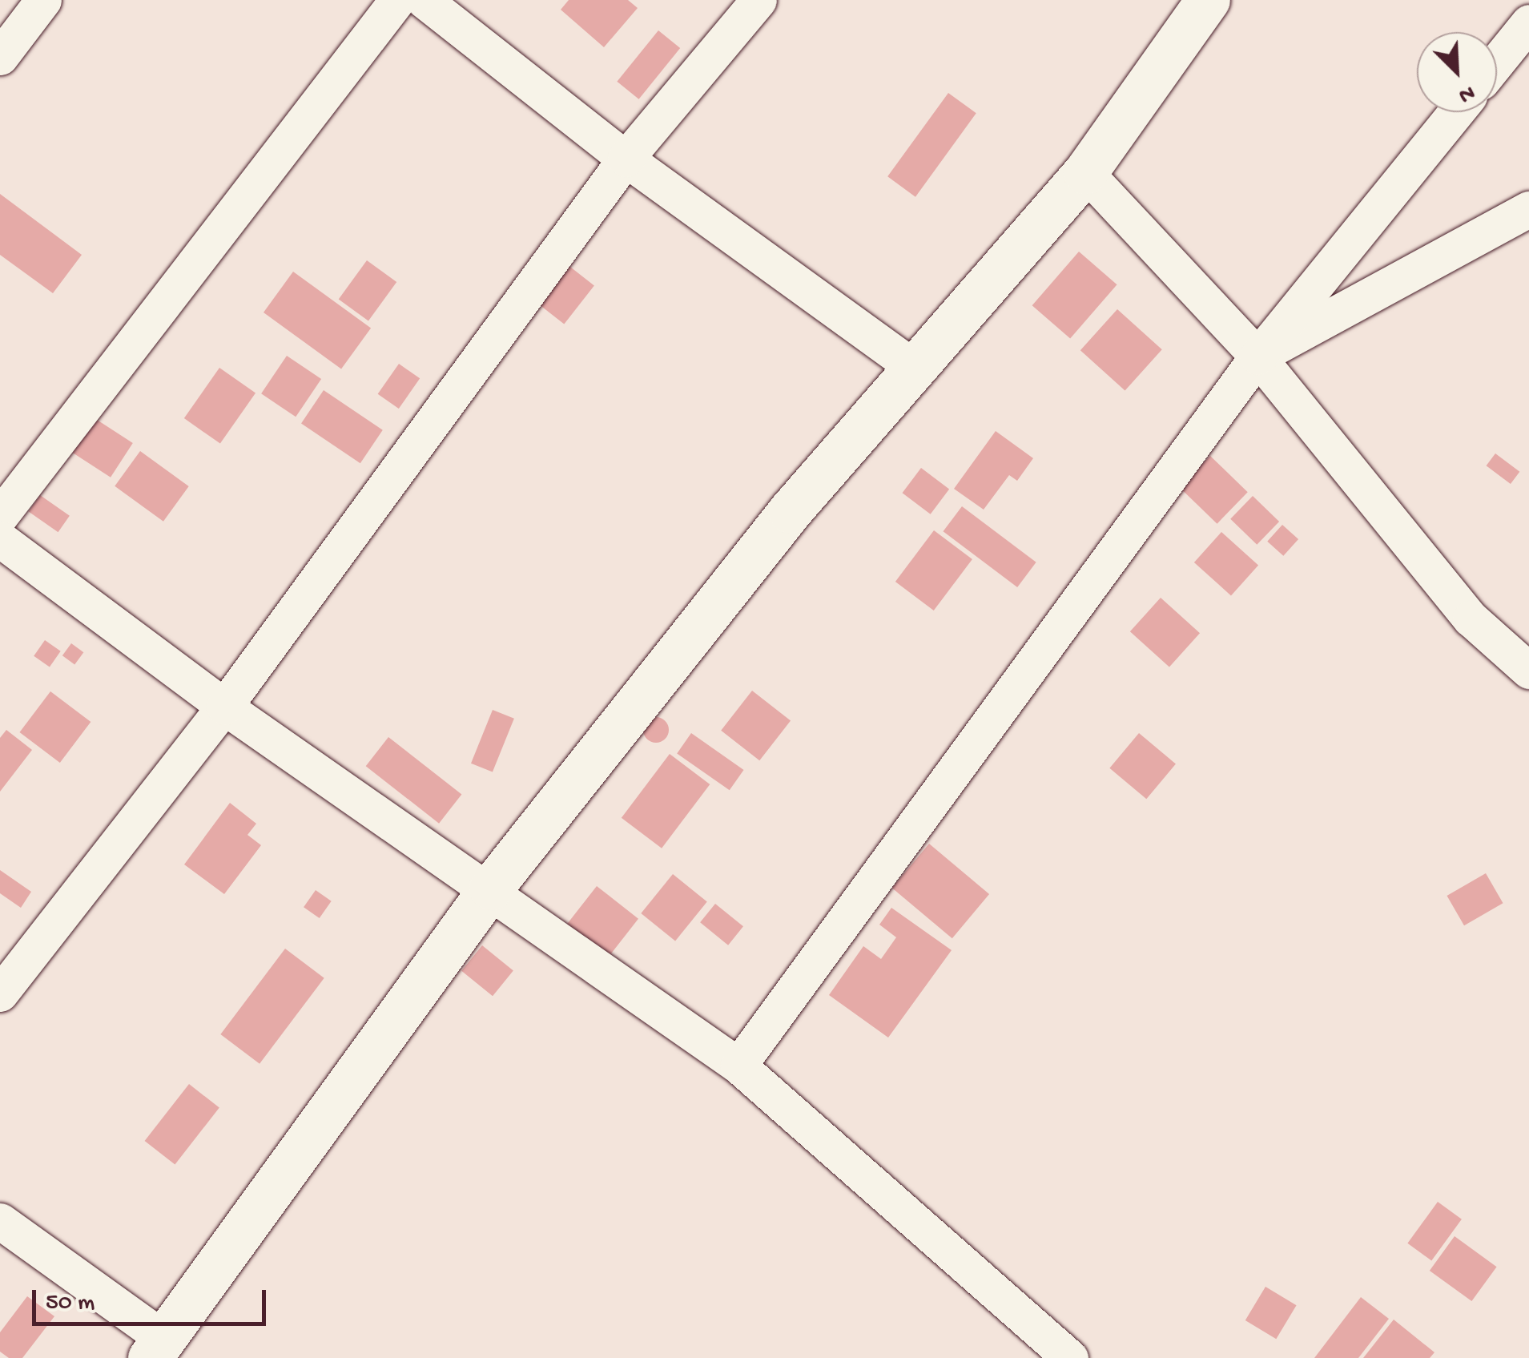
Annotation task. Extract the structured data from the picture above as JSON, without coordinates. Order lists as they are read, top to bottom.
{
  "scale_bar": "50 m",
  "north": "bottom right"
}
